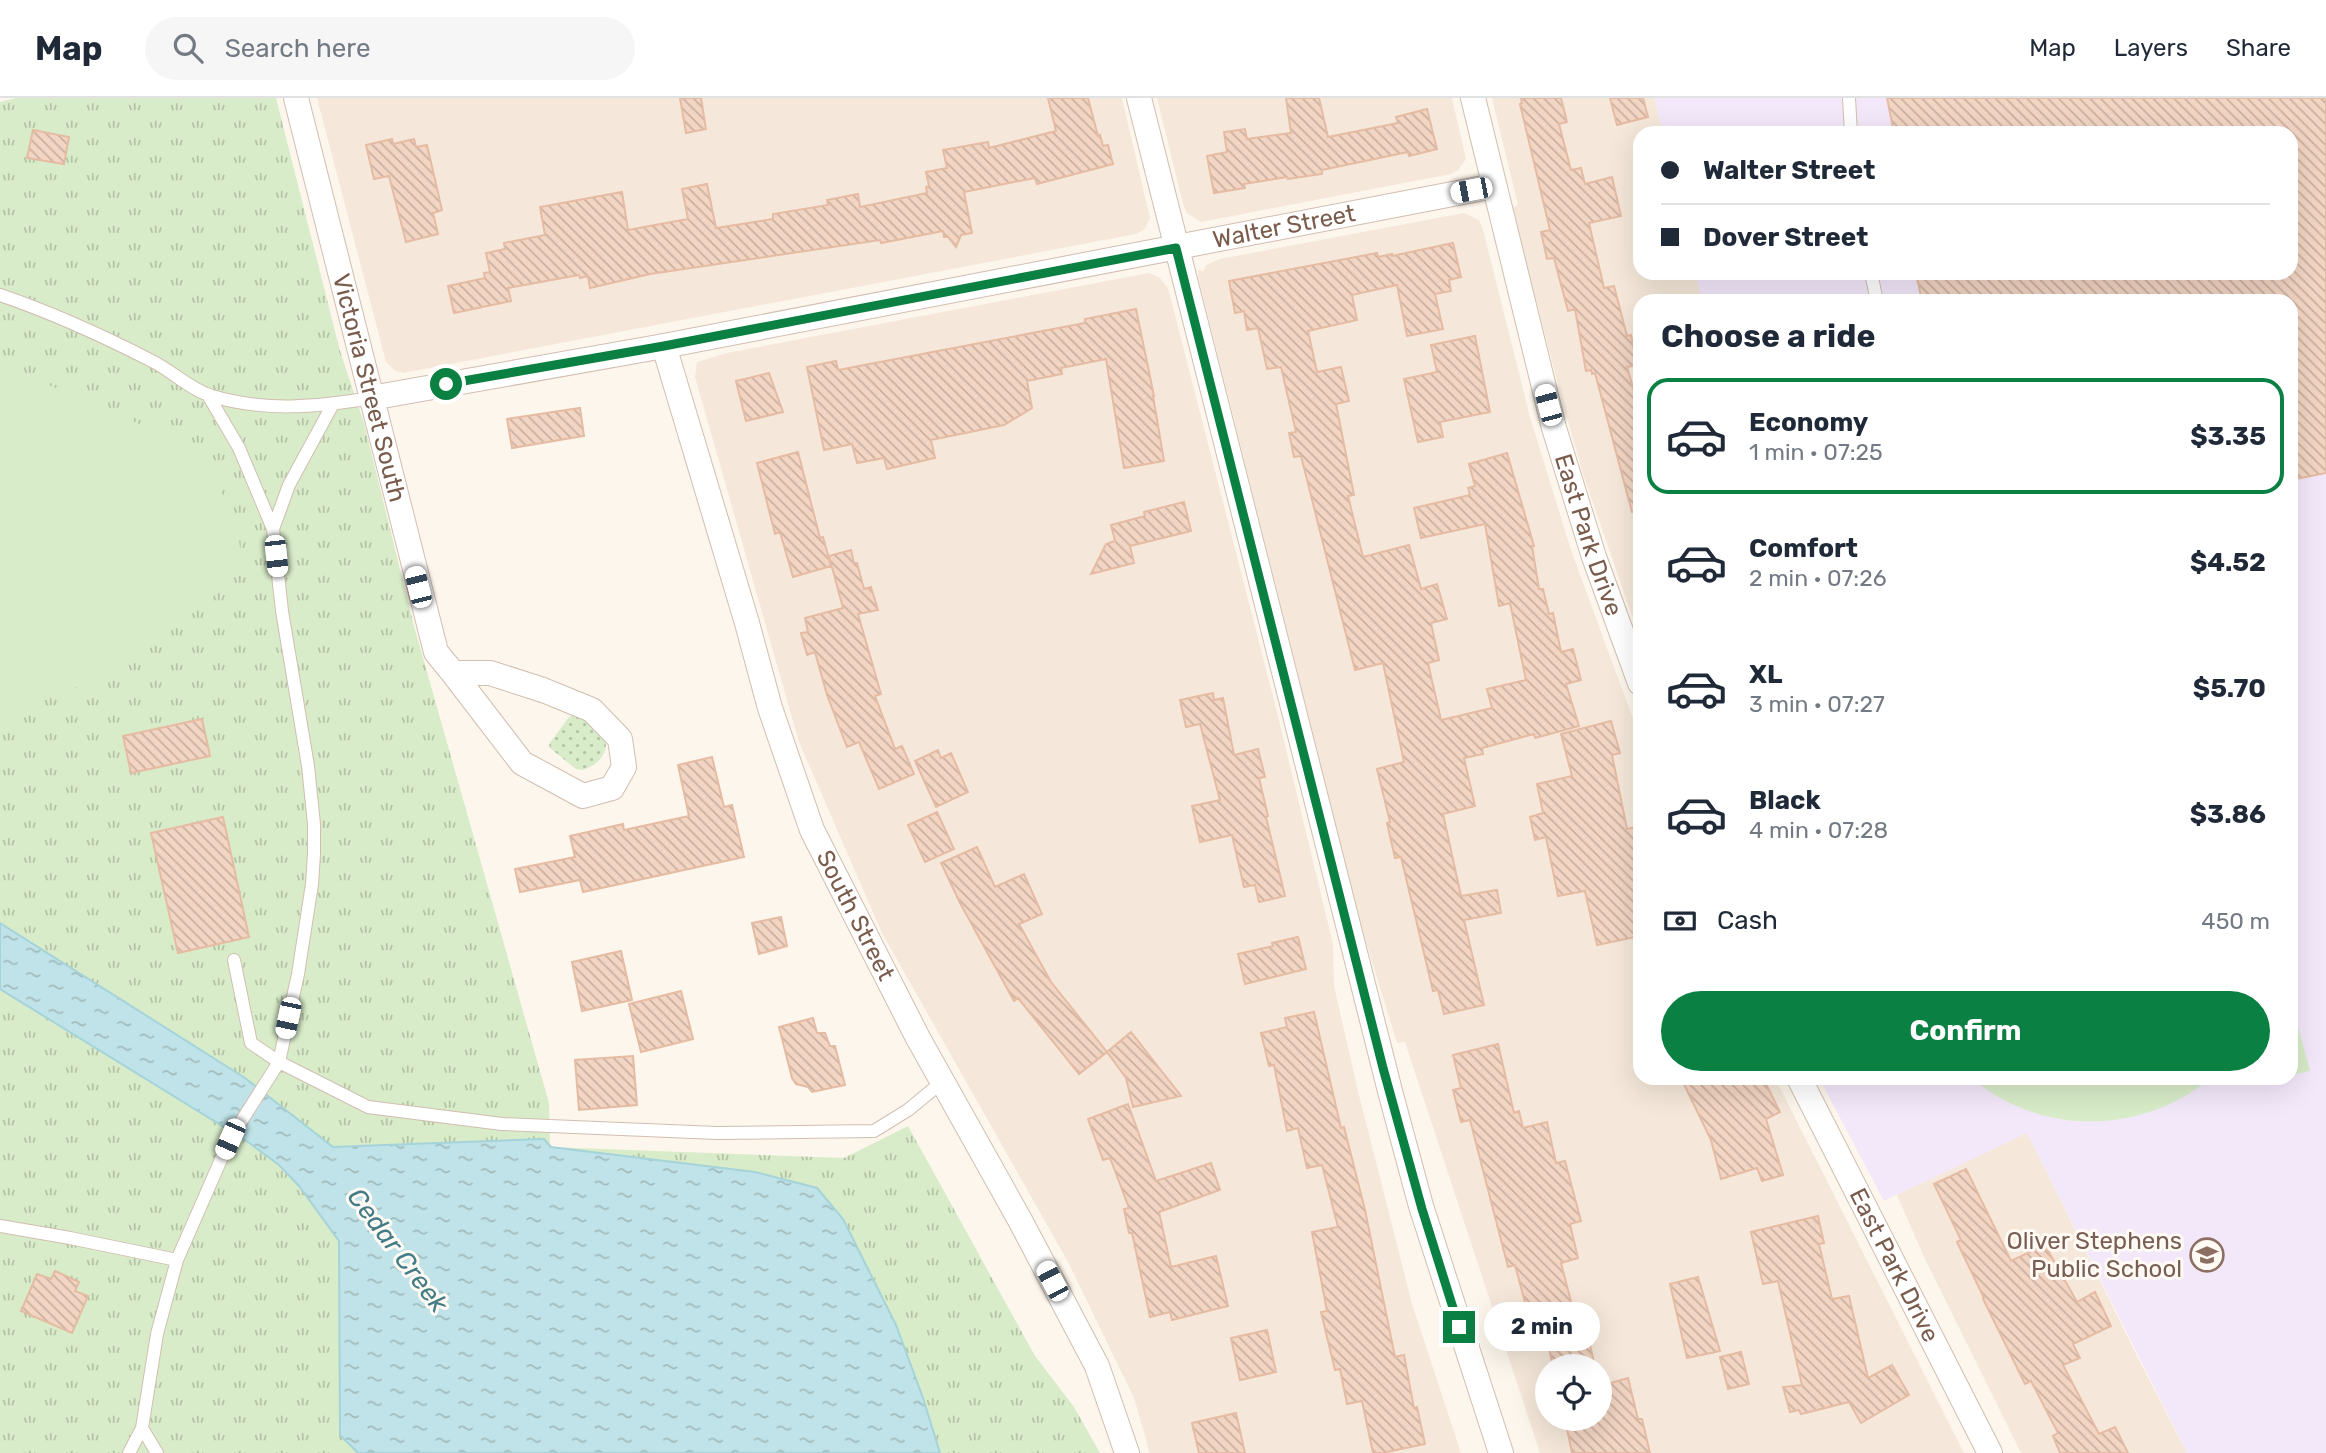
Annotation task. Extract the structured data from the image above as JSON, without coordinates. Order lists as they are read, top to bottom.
{
  "streets": {
    "street": [
      "Walter Street",
      "Victoria Street South",
      "East Park Drive",
      "South Street"
    ]
  },
  "crossings": [
    ["Walter Street", "Victoria Street South"],
    ["Walter Street", "East Park Drive"],
    ["Walter Street", "South Street"]
  ],
  "water": ["Cedar Creek"],
  "places": {
    "school or university": ["Oliver Stephens Public School"]
  },
  "page": {
    "header": "Map",
    "search": "Search here",
    "nav": ["Map", "Layers", "Share"],
    "banner": ["Walter Street", "Dover Street"],
    "heading": "Choose a ride",
    "list": [
      {
        "name": "Economy",
        "note": "1 min · 07:25",
        "value": "$3.35"
      },
      {
        "name": "Comfort",
        "note": "2 min · 07:26",
        "value": "$4.52"
      },
      {
        "name": "XL",
        "note": "3 min · 07:27",
        "value": "$5.70"
      },
      {
        "name": "Black",
        "note": "4 min · 07:28",
        "value": "$3.86"
      }
    ],
    "pay": ["Cash", "450 m"],
    "buttons": "Confirm",
    "bubble": "2 min"
  }
}
